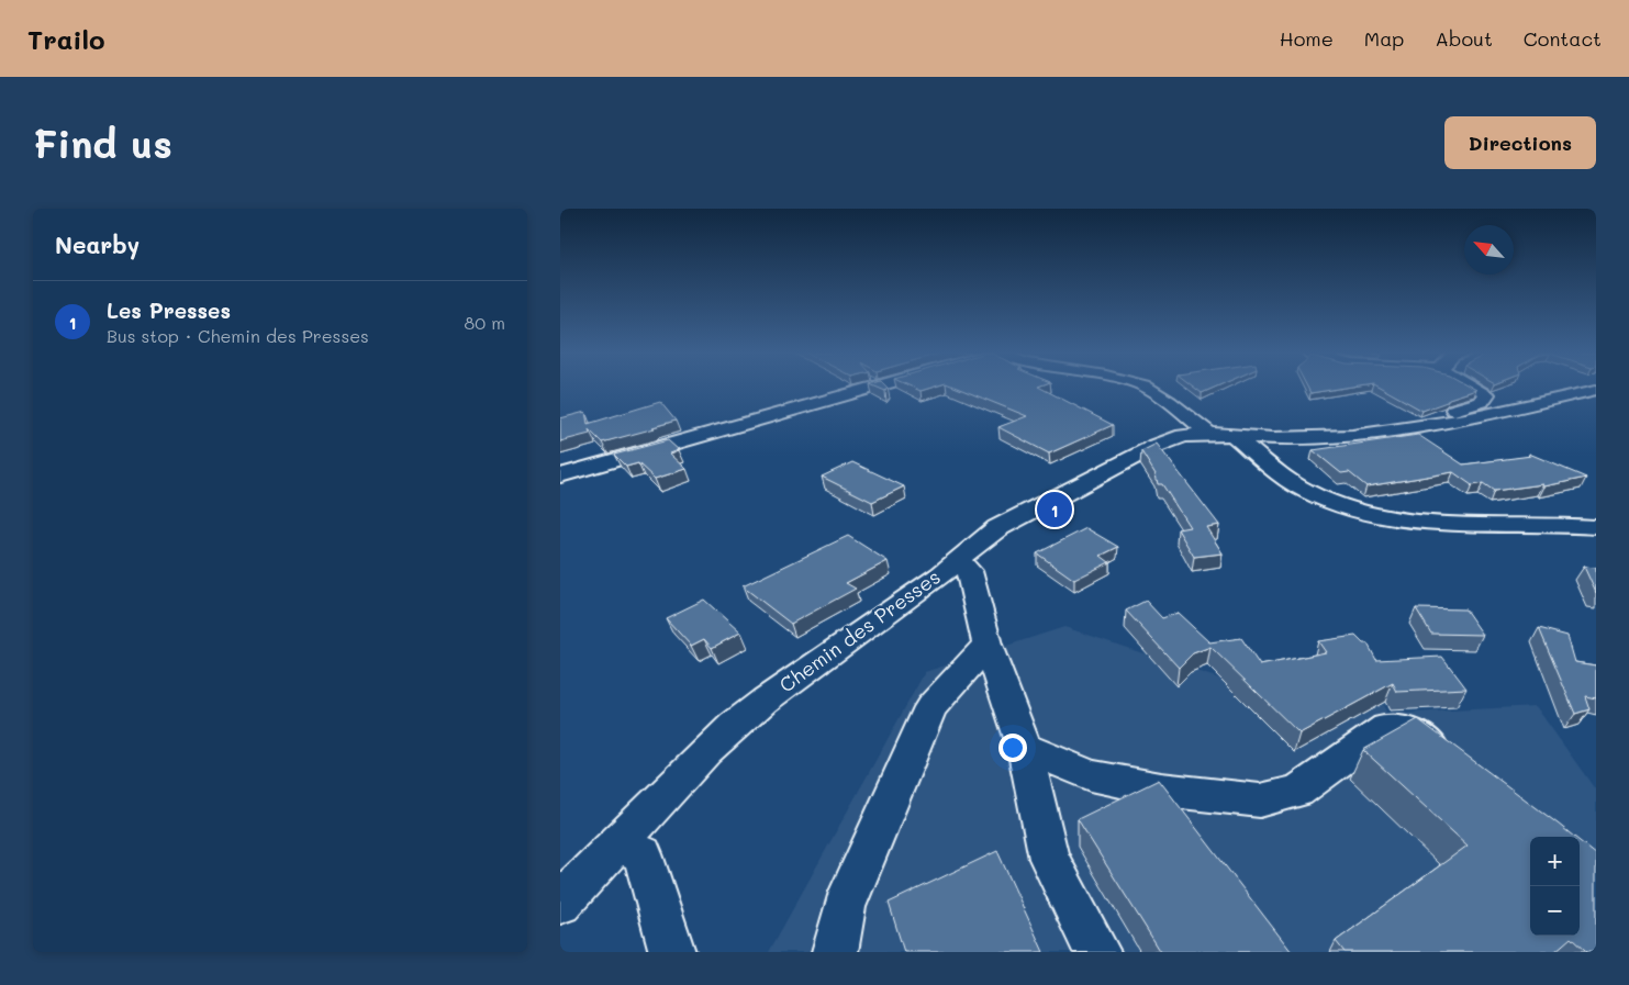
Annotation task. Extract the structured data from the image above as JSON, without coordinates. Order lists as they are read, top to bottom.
{
  "streets": {
    "street": ["Chemin des Presses"]
  },
  "north": "top left",
  "page": {
    "header": "Trailo",
    "nav": [
      "Home",
      "Map",
      "About",
      "Contact"
    ],
    "buttons": "Directions",
    "title": "Find us",
    "heading": "Nearby",
    "list": [
      {
        "mark": "1",
        "name": "Les Presses",
        "note": "Bus stop · Chemin des Presses",
        "value": "80 m"
      }
    ],
    "pins": "1",
    "map_buttons": ["+", "−"]
  }
}
